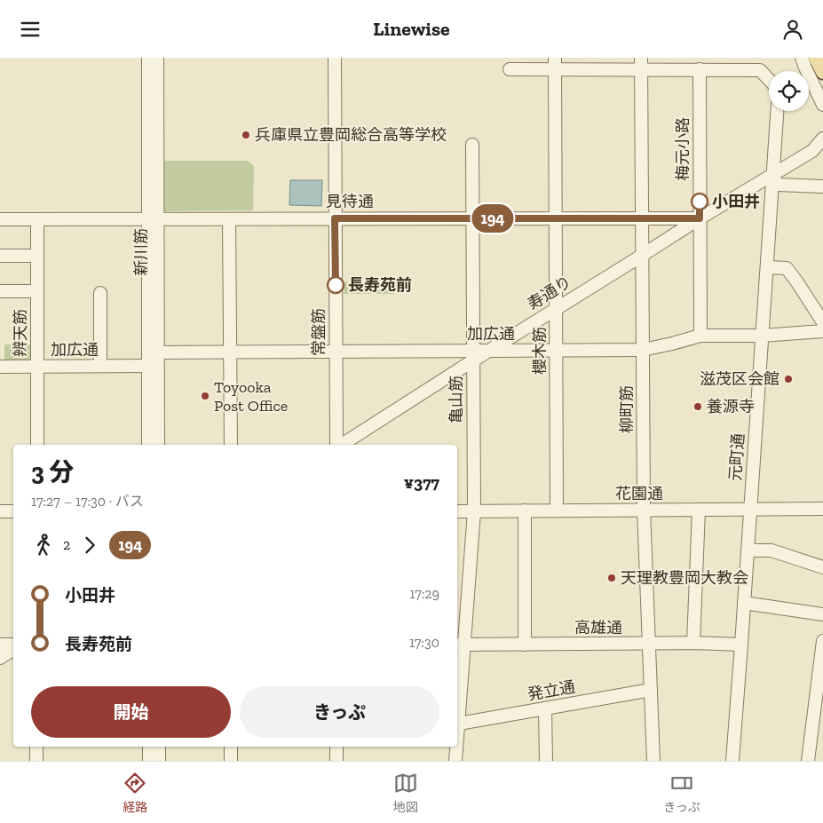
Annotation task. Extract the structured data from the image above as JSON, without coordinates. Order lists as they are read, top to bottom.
{
  "streets": {
    "street": [
      "梅元小路",
      "見待通",
      "新川筋",
      "寿通り",
      "常盤筋",
      "辨天筋",
      "加広通",
      "櫻木筋",
      "亀山筋",
      "柳町筋",
      "元町通",
      "花園通",
      "高雄通",
      "発立通"
    ]
  },
  "crossings": [
    ["梅元小路", "見待通"],
    ["梅元小路", "寿通り"],
    ["梅元小路", "加広通"],
    ["見待通", "新川筋"],
    ["見待通", "寿通り"],
    ["見待通", "常盤筋"],
    ["見待通", "辨天筋"],
    ["見待通", "櫻木筋"],
    ["見待通", "亀山筋"],
    ["見待通", "柳町筋"],
    ["新川筋", "加広通"],
    ["寿通り", "加広通"],
    ["寿通り", "櫻木筋"],
    ["寿通り", "亀山筋"],
    ["寿通り", "柳町筋"],
    ["寿通り", "元町通"],
    ["常盤筋", "加広通"],
    ["辨天筋", "加広通"],
    ["加広通", "櫻木筋"],
    ["加広通", "亀山筋"],
    ["加広通", "柳町筋"],
    ["加広通", "元町通"],
    ["櫻木筋", "花園通"],
    ["亀山筋", "花園通"],
    ["亀山筋", "高雄通"],
    ["亀山筋", "発立通"],
    ["柳町筋", "花園通"],
    ["柳町筋", "高雄通"],
    ["柳町筋", "発立通"],
    ["元町通", "花園通"],
    ["元町通", "高雄通"]
  ],
  "places": [
    "兵庫県立豊岡総合高等学校",
    "小田井",
    "長寿苑前",
    "滋茂区会館",
    "Toyooka Post Office",
    "養源寺",
    "天理教豊岡大教会"
  ],
  "lines": ["bus line 194"],
  "page": {
    "header": "Linewise",
    "on_map": "194",
    "heading": ["3 分", "17:27 – 17:30 · バス", "¥377"],
    "legs": ["2", "194"],
    "list": [
      {
        "name": "小田井",
        "value": "17:29"
      },
      {
        "name": "長寿苑前",
        "value": "17:30"
      }
    ],
    "buttons": ["開始", "きっぷ"],
    "tabs": ["経路", "地図", "きっぷ"]
  }
}
